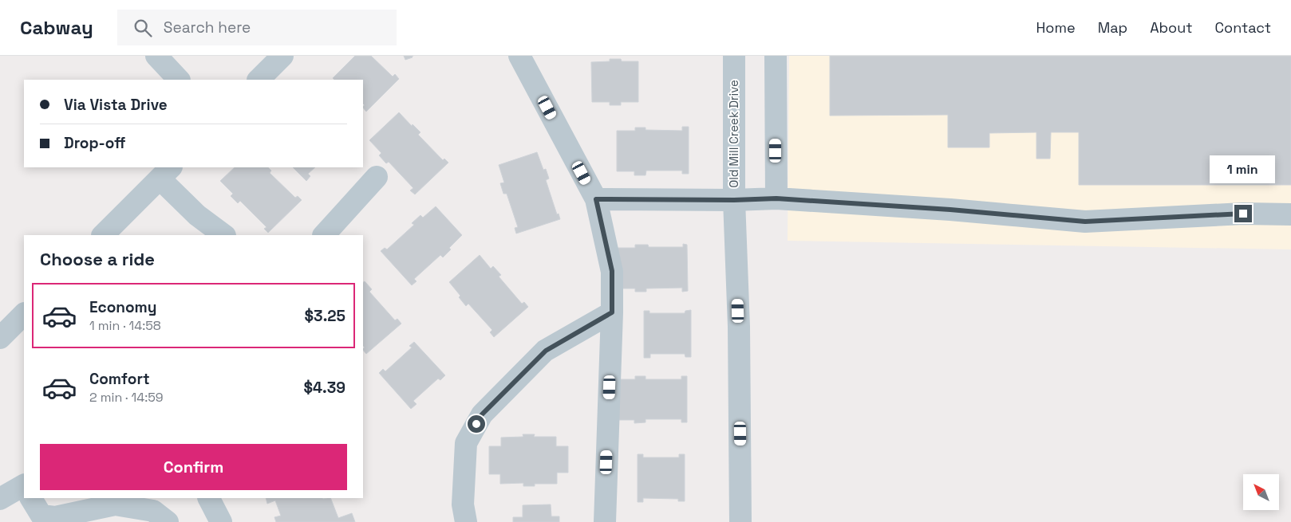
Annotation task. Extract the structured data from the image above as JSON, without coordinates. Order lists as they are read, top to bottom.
{
  "streets": {
    "street": ["Old Mill Creek Drive"]
  },
  "north": "top left",
  "page": {
    "header": "Cabway",
    "search": "Search here",
    "nav": [
      "Home",
      "Map",
      "About",
      "Contact"
    ],
    "banner": ["Via Vista Drive", "Drop-off"],
    "bubble": "1 min",
    "heading": "Choose a ride",
    "list": [
      {
        "name": "Economy",
        "note": "1 min · 14:58",
        "value": "$3.25"
      },
      {
        "name": "Comfort",
        "note": "2 min · 14:59",
        "value": "$4.39"
      }
    ],
    "buttons": "Confirm"
  }
}
